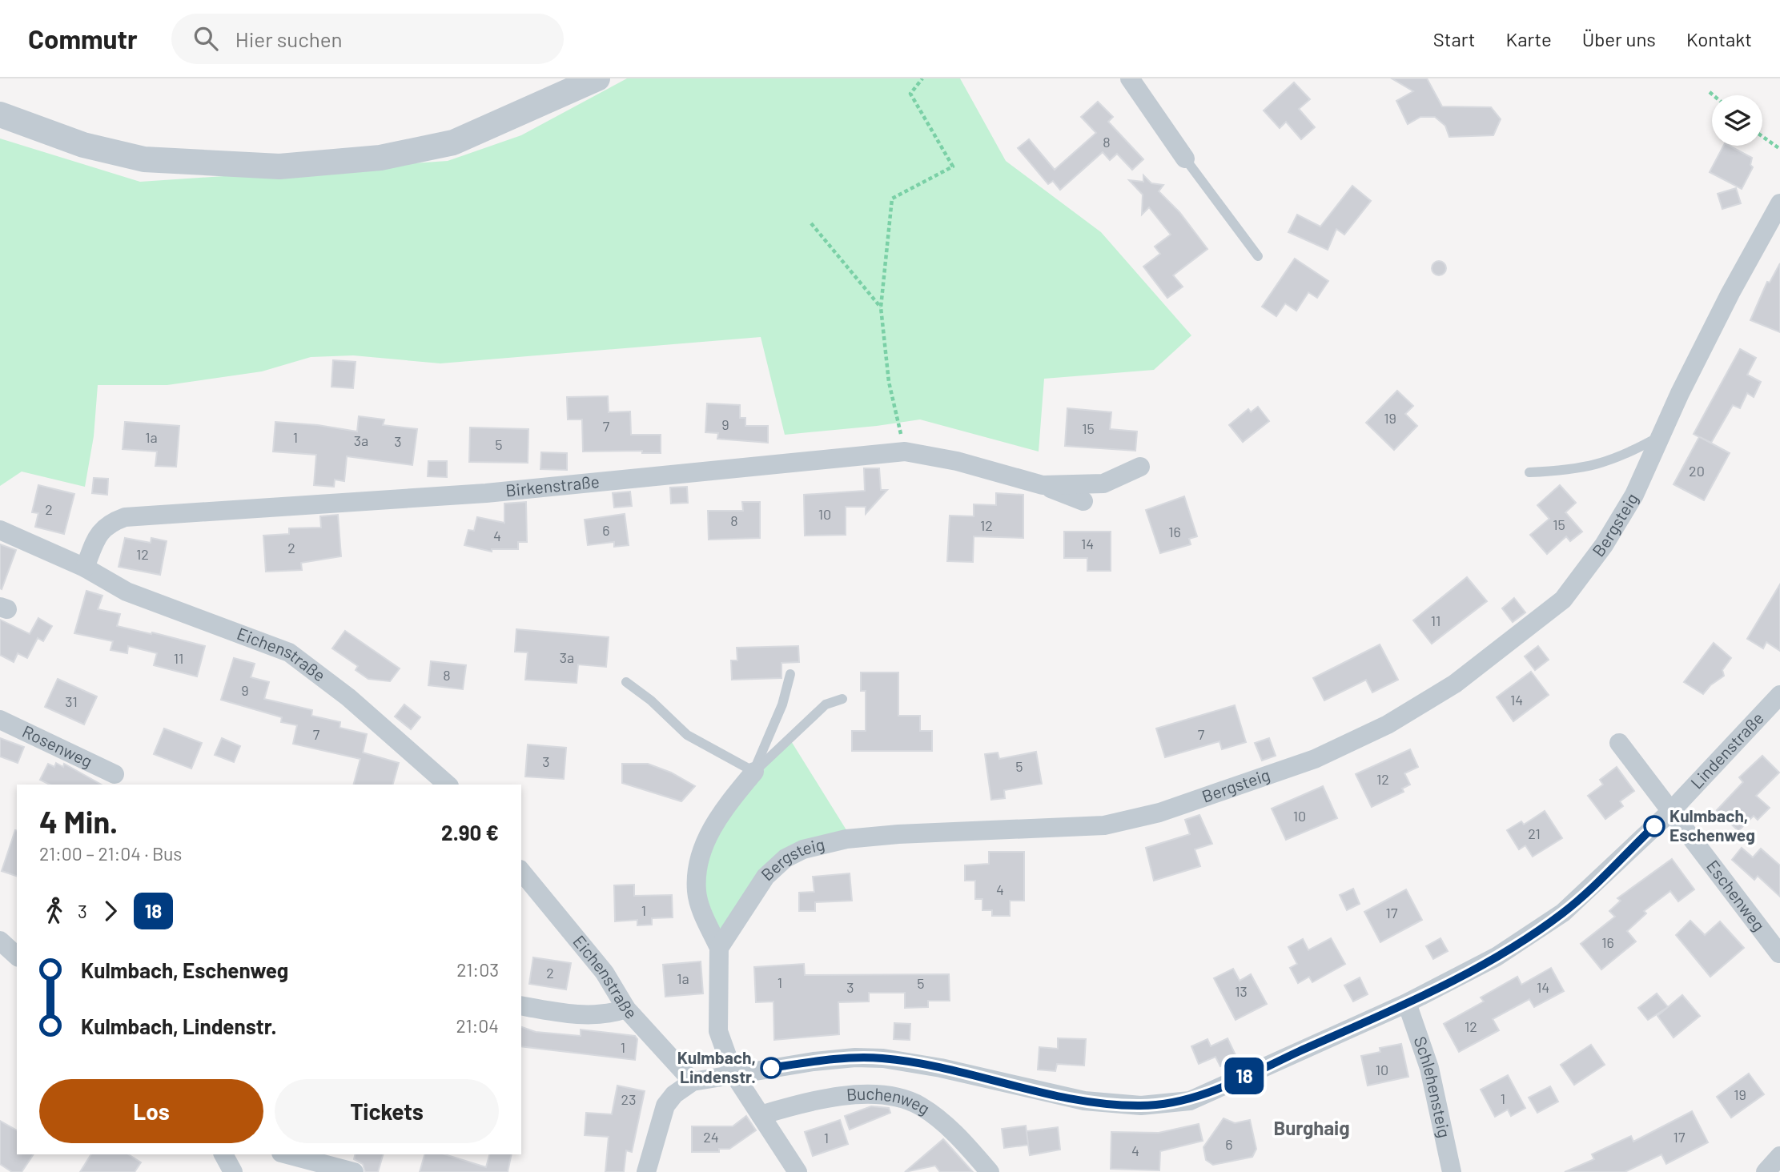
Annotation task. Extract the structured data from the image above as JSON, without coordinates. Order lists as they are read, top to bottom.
{
  "streets": {
    "street": [
      "Birkenstraße",
      "Bergsteig",
      "Eichenstraße",
      "Rosenweg",
      "Lindenstraße",
      "Eschenweg",
      "Schlehensteig",
      "Buchenweg"
    ]
  },
  "crossings": [
    ["Birkenstraße", "Eichenstraße"],
    ["Eichenstraße", "Lindenstraße"],
    ["Lindenstraße", "Eschenweg"],
    ["Lindenstraße", "Schlehensteig"]
  ],
  "districts": ["Burghaig"],
  "places": ["Kulmbach, Eschenweg", "Kulmbach, Lindenstr."],
  "lines": ["bus line 18"],
  "house_numbers": [
    "8",
    "19",
    "9",
    "7",
    "15",
    "1a",
    "1",
    "3a",
    "3",
    "5",
    "20",
    "2",
    "10",
    "8",
    "15",
    "12",
    "6",
    "16",
    "4",
    "14",
    "2",
    "12",
    "11",
    "3a",
    "11",
    "8",
    "9",
    "14",
    "31",
    "7",
    "7",
    "3",
    "5",
    "12",
    "10",
    "21",
    "4",
    "1",
    "17",
    "16",
    "2",
    "1a",
    "1",
    "5",
    "3",
    "14",
    "13",
    "12",
    "1",
    "10",
    "19",
    "1",
    "23",
    "24",
    "17",
    "1",
    "6",
    "4"
  ],
  "page": {
    "header": "Commutr",
    "search": "Hier suchen",
    "nav": [
      "Start",
      "Karte",
      "Über uns",
      "Kontakt"
    ],
    "on_map": "18",
    "heading": ["4 Min.", "21:00 – 21:04 · Bus", "2.90 €"],
    "legs": ["3", "18"],
    "list": [
      {
        "name": "Kulmbach, Eschenweg",
        "value": "21:03"
      },
      {
        "name": "Kulmbach, Lindenstr.",
        "value": "21:04"
      }
    ],
    "buttons": ["Los", "Tickets"]
  }
}
